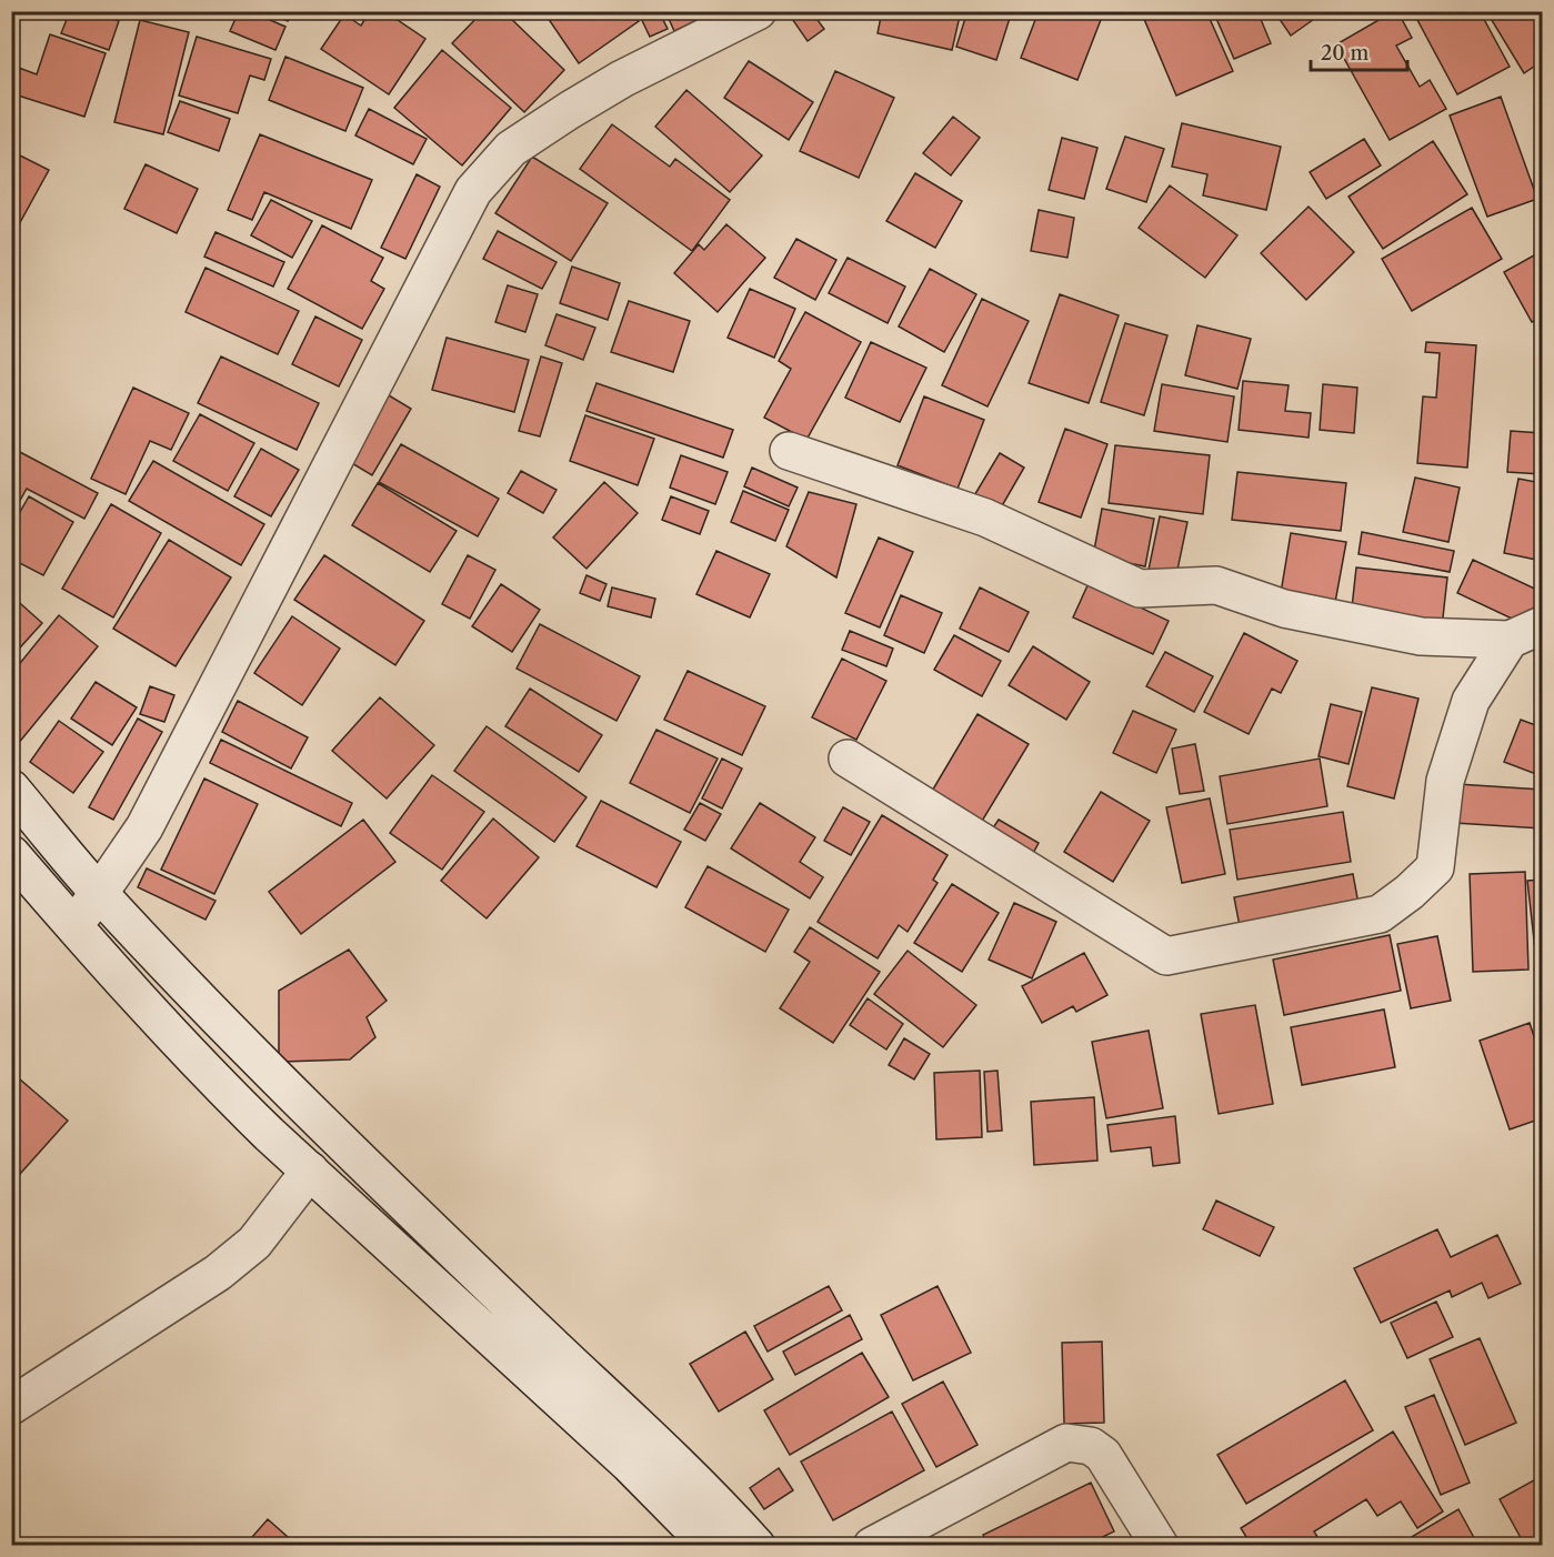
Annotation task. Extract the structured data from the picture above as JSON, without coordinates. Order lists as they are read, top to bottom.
{
  "scale_bar": "20 m"
}
